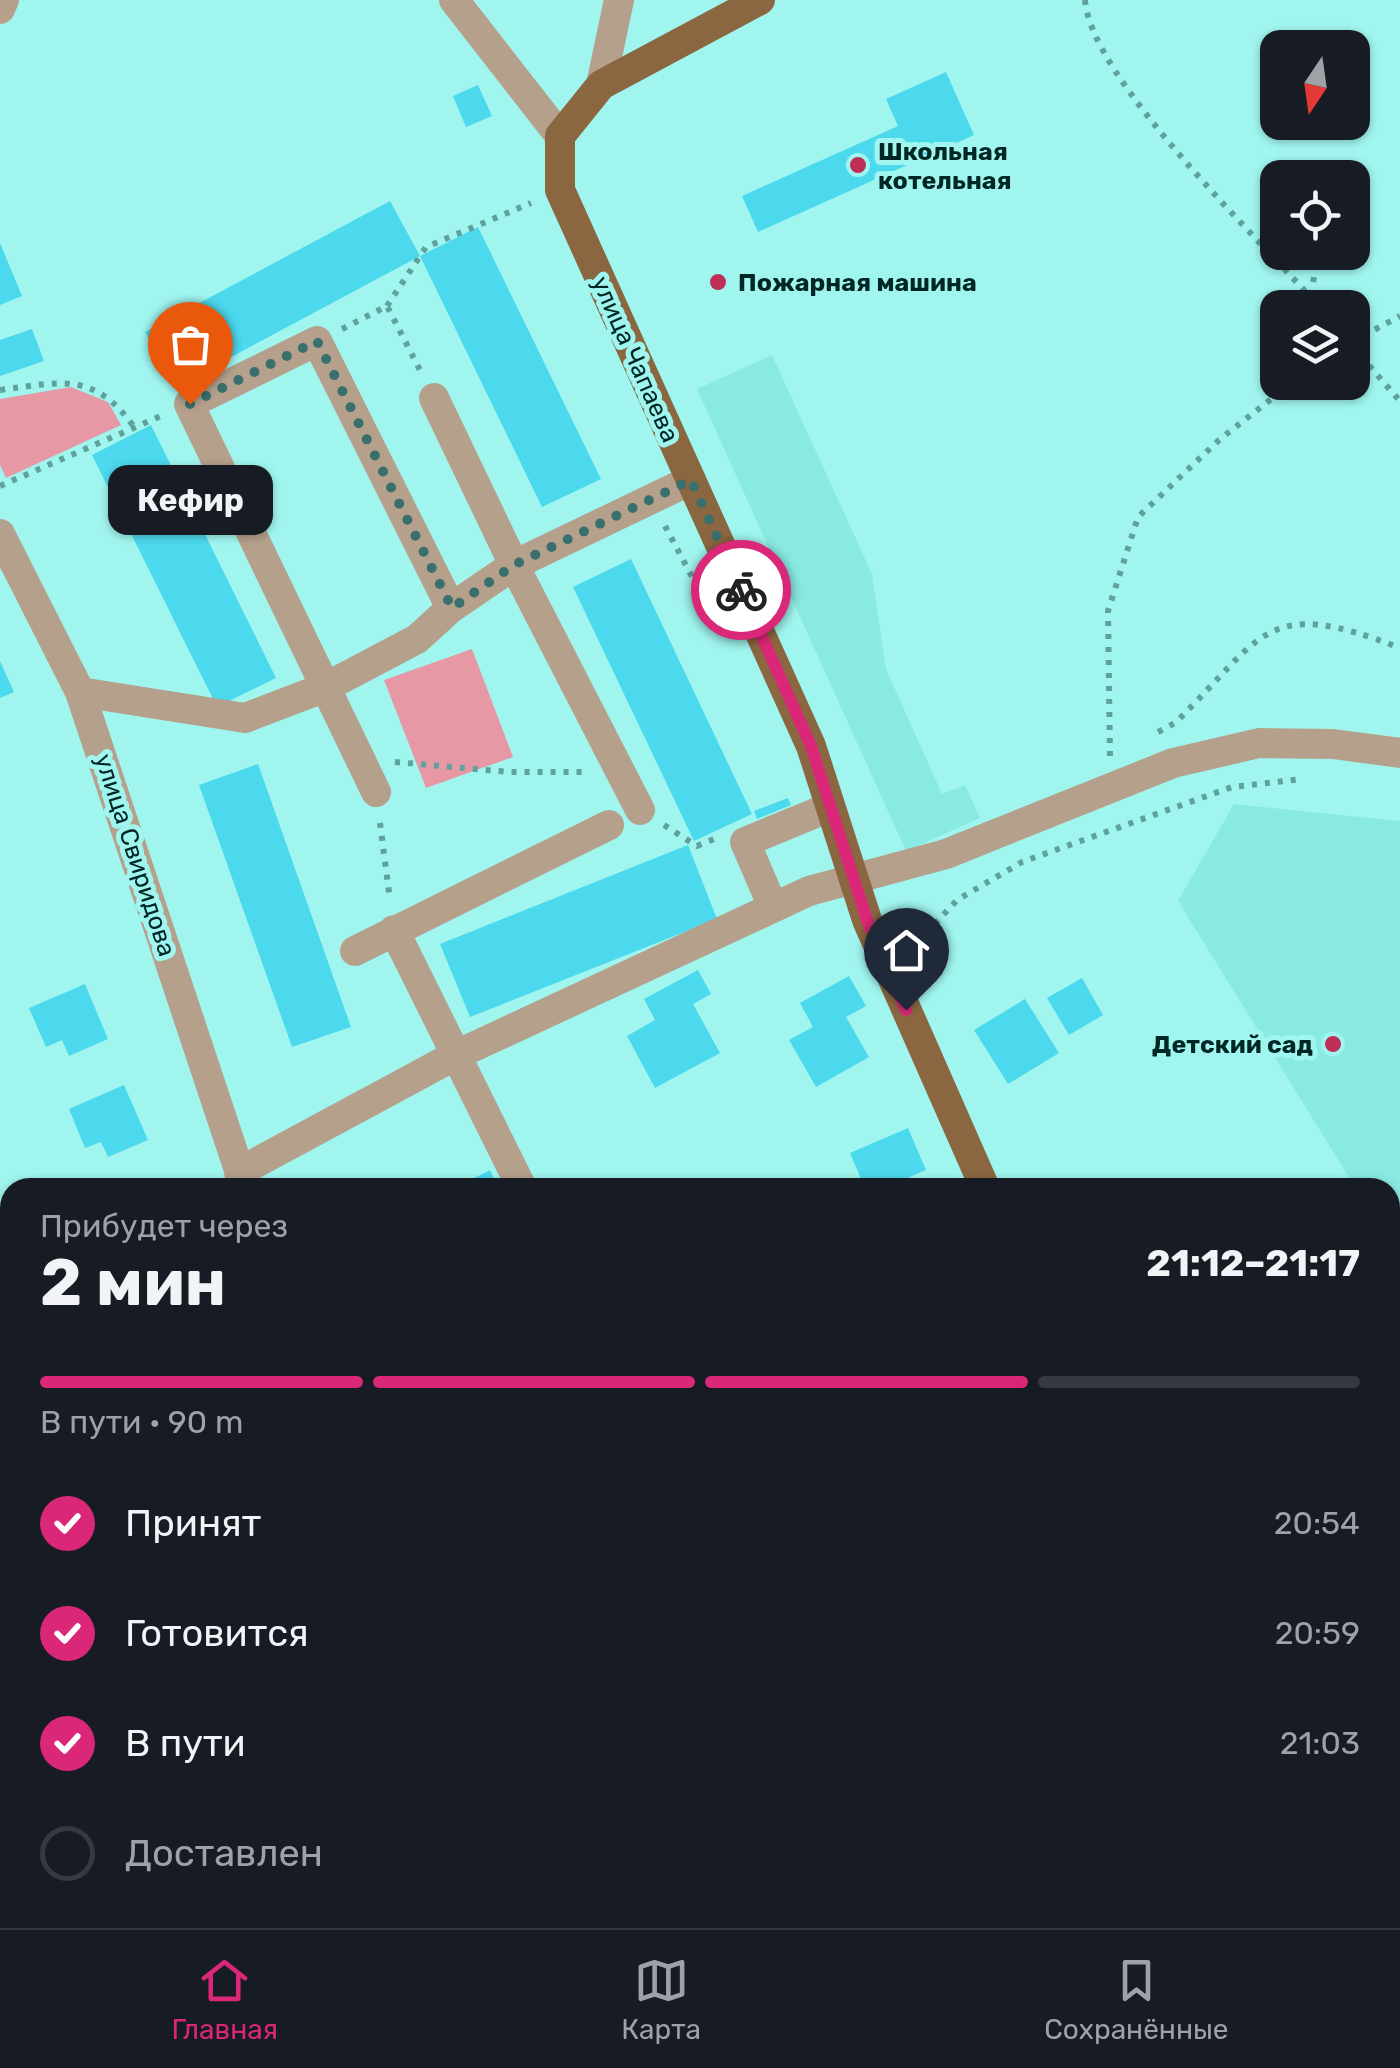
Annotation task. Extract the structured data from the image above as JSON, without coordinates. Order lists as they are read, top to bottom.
{
  "streets": {
    "main road": ["улица Чапаева"],
    "street": ["улица Свиридова"]
  },
  "places": [
    "Школьная котельная",
    "Пожарная машина",
    "Кефир",
    "Детский сад"
  ],
  "north": "bottom",
  "page": {
    "bubble": "Кефир",
    "heading": ["2 мин", "Прибудет через", "21:12–21:17"],
    "bar": "В пути · 90 m",
    "list": [
      ["Принят", "20:54"],
      ["Готовится", "20:59"],
      ["В пути", "21:03"],
      "Доставлен"
    ],
    "tabs": ["Главная", "Карта", "Сохранённые"]
  }
}
